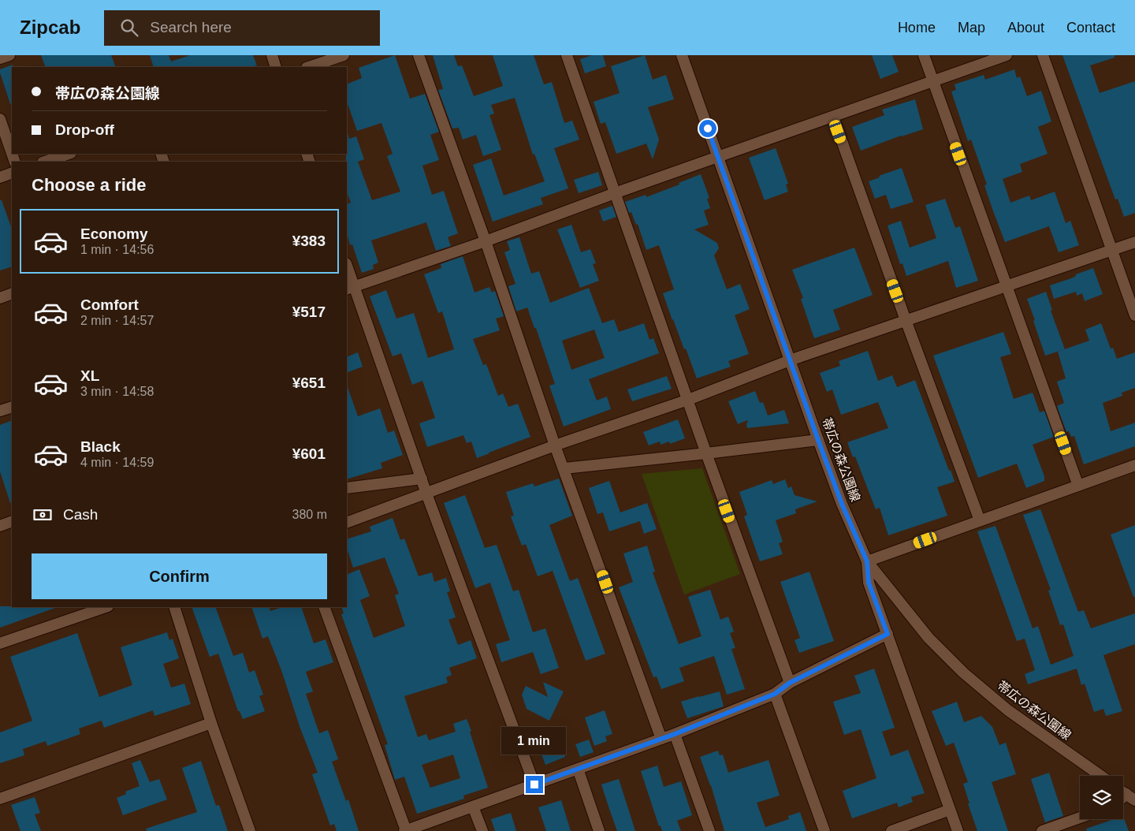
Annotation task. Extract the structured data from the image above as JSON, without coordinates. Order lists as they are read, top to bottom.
{
  "streets": {
    "street": ["帯広の森公園線"]
  },
  "page": {
    "header": "Zipcab",
    "search": "Search here",
    "nav": [
      "Home",
      "Map",
      "About",
      "Contact"
    ],
    "banner": ["帯広の森公園線", "Drop-off"],
    "heading": "Choose a ride",
    "list": [
      {
        "name": "Economy",
        "note": "1 min · 14:56",
        "value": "¥383"
      },
      {
        "name": "Comfort",
        "note": "2 min · 14:57",
        "value": "¥517"
      },
      {
        "name": "XL",
        "note": "3 min · 14:58",
        "value": "¥651"
      },
      {
        "name": "Black",
        "note": "4 min · 14:59",
        "value": "¥601"
      }
    ],
    "pay": ["Cash", "380 m"],
    "buttons": "Confirm",
    "bubble": "1 min"
  }
}
